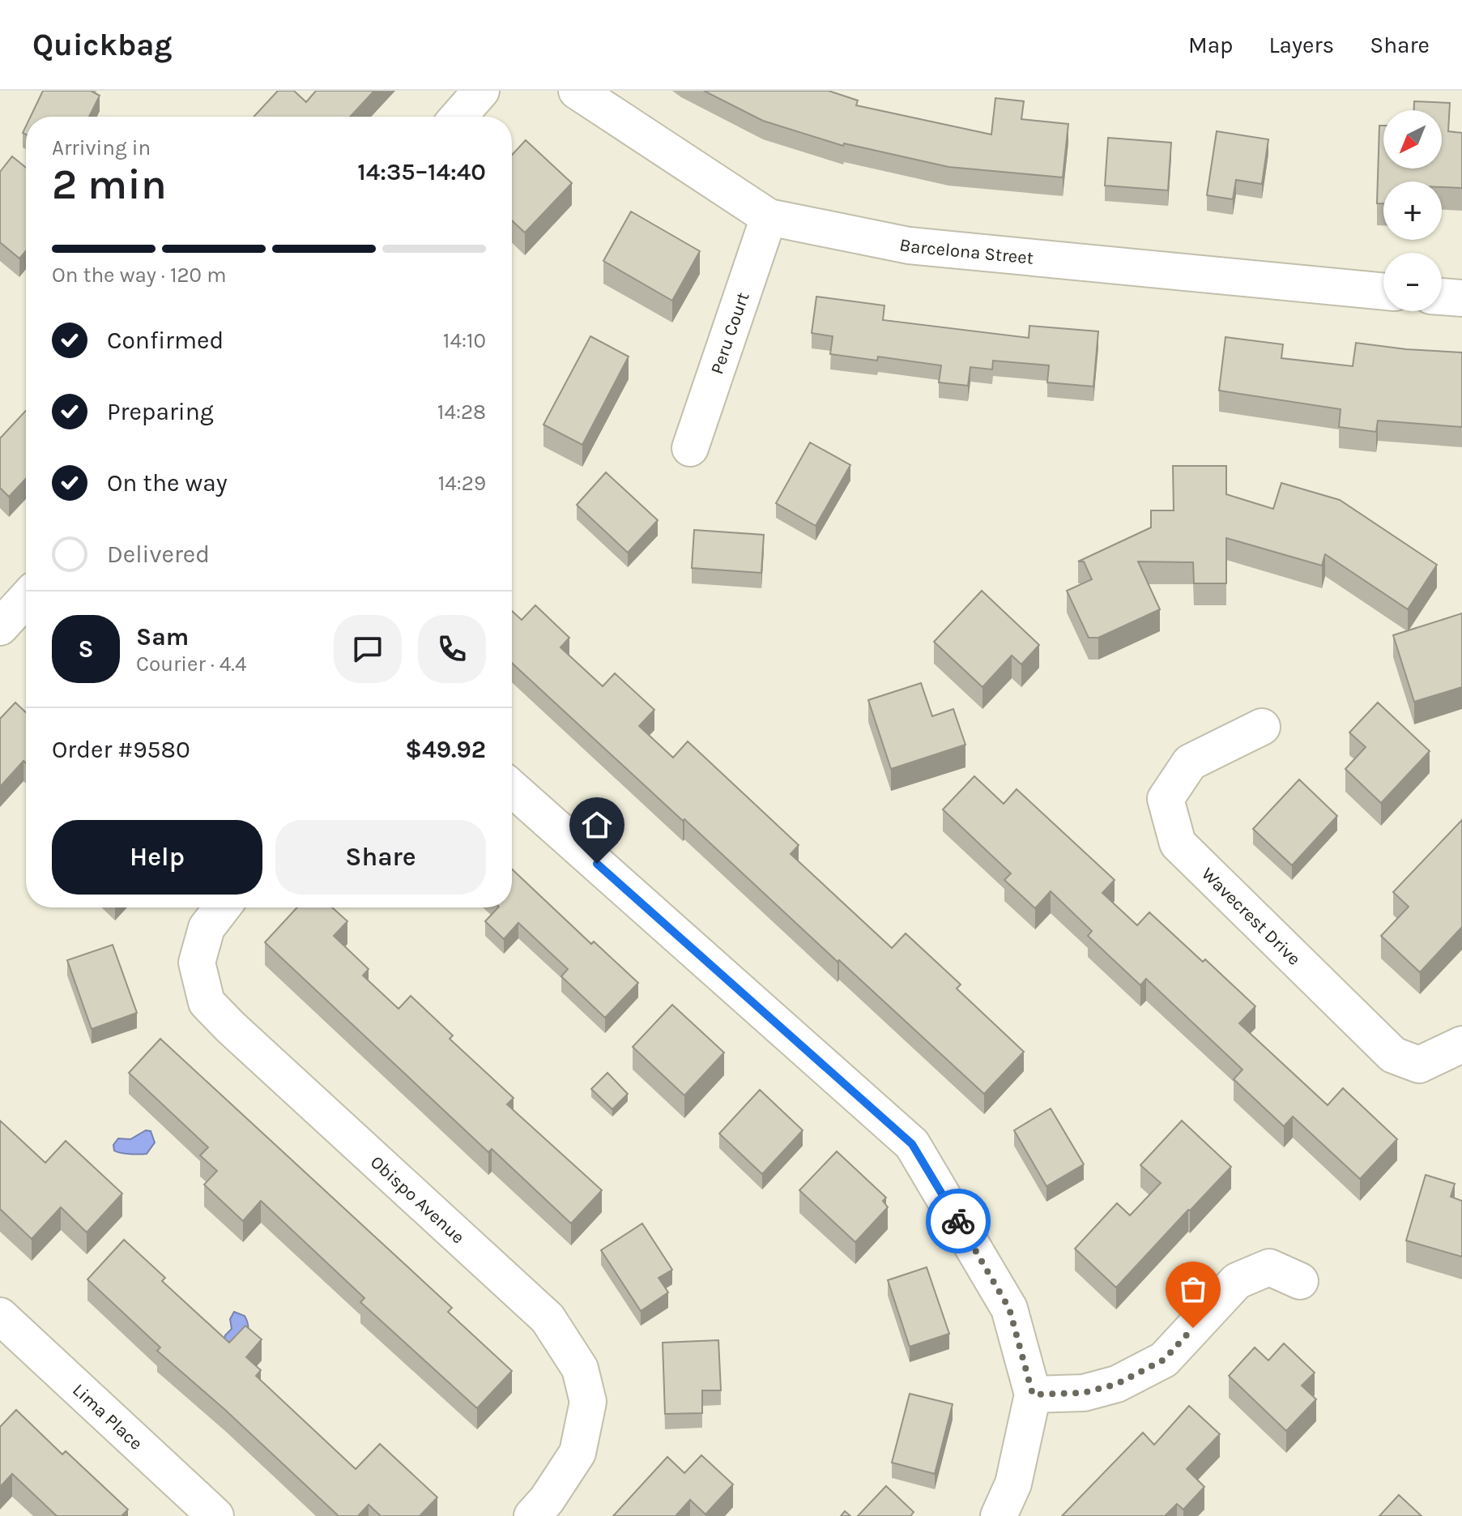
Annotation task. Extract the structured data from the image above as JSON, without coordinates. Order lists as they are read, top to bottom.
{
  "streets": {
    "street": [
      "Barcelona Street",
      "Peru Court",
      "Wavecrest Drive",
      "Obispo Avenue",
      "Lima Place"
    ]
  },
  "crossings": [
    ["Barcelona Street", "Peru Court"]
  ],
  "north": "bottom left",
  "page": {
    "header": "Quickbag",
    "nav": ["Map", "Layers", "Share"],
    "map_buttons": ["+", "−"],
    "heading": ["2 min", "Arriving in", "14:35–14:40"],
    "panel": [
      "Sam",
      "Courier · 4.4",
      "Order #9580",
      "$49.92"
    ],
    "bar": "On the way · 120 m",
    "list": [
      ["Confirmed", "14:10"],
      ["Preparing", "14:28"],
      ["On the way", "14:29"],
      "Delivered"
    ],
    "round": "S",
    "buttons": ["Help", "Share"]
  }
}
